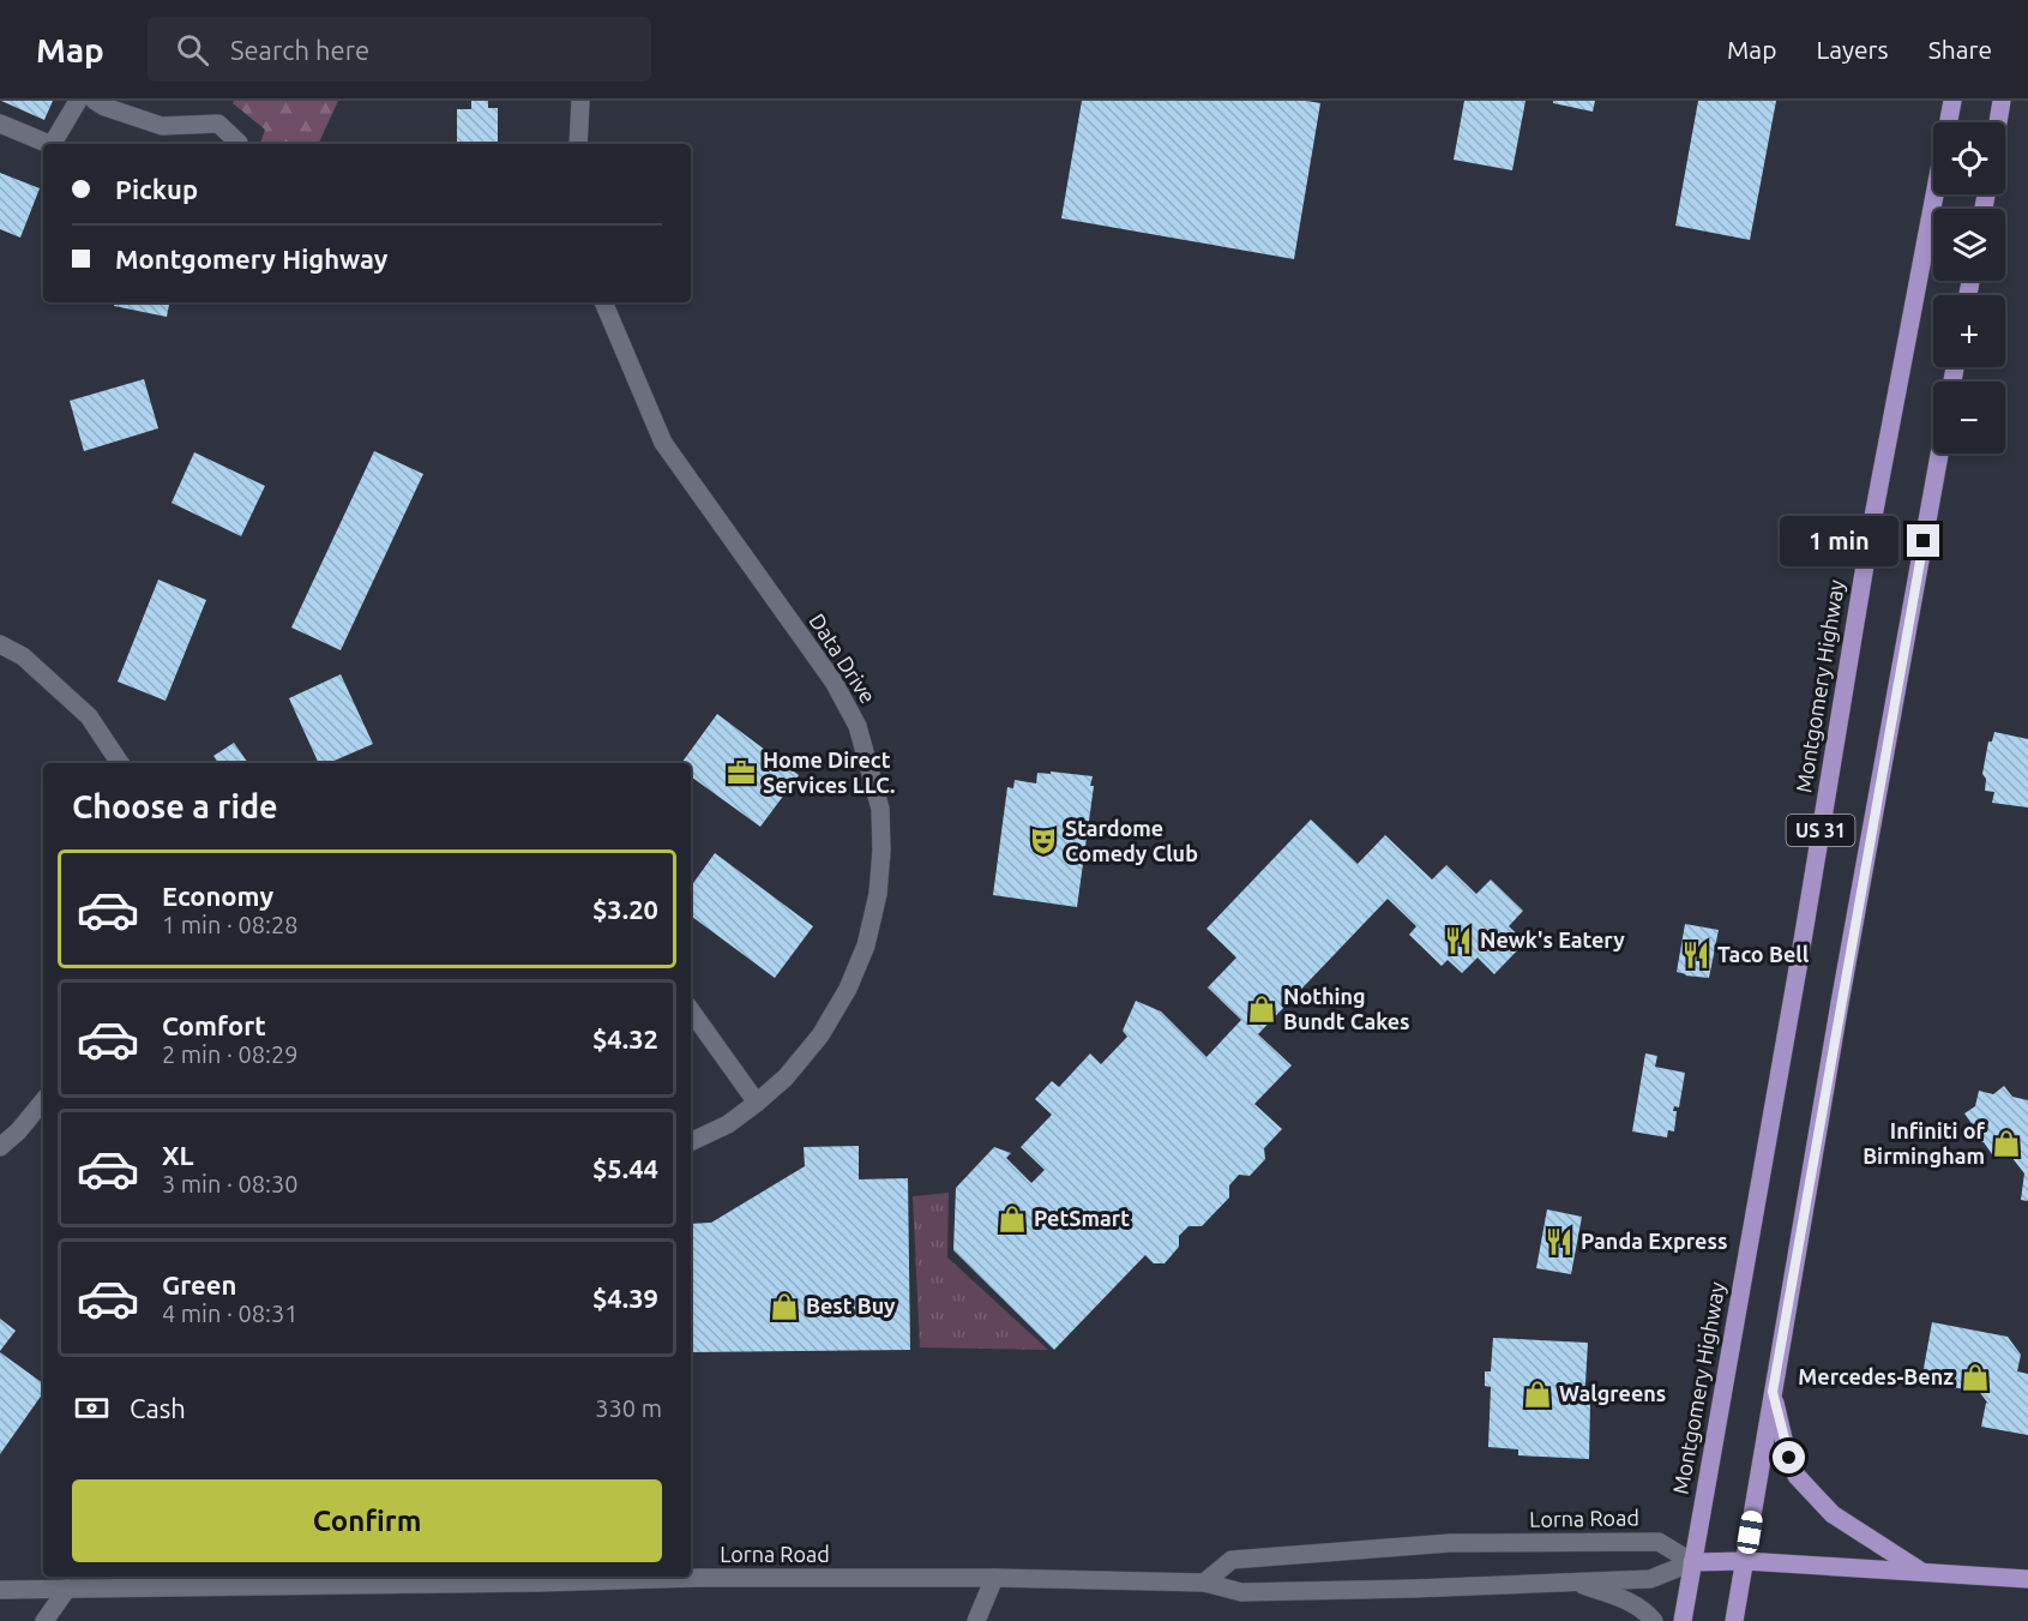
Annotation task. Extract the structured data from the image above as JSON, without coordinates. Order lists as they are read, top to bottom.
{
  "streets": {
    "main road": ["Montgomery Highway", "US 31"],
    "street": ["Data Drive", "Lorna Road"]
  },
  "crossings": [
    ["Montgomery Highway", "Lorna Road"]
  ],
  "places": {
    "office": ["Home Direct Services LLC."],
    "theatre": ["Stardome Comedy Club"],
    "restaurant": ["Newk's Eatery", "Taco Bell", "Panda Express"],
    "shop": [
      "Nothing Bundt Cakes",
      "Infiniti of Birmingham",
      "PetSmart",
      "Best Buy",
      "Mercedes-Benz",
      "Walgreens"
    ]
  },
  "page": {
    "header": "Map",
    "search": "Search here",
    "nav": ["Map", "Layers", "Share"],
    "map_buttons": ["+", "−"],
    "banner": ["Pickup", "Montgomery Highway"],
    "bubble": "1 min",
    "heading": "Choose a ride",
    "list": [
      {
        "name": "Economy",
        "note": "1 min · 08:28",
        "value": "$3.20"
      },
      {
        "name": "Comfort",
        "note": "2 min · 08:29",
        "value": "$4.32"
      },
      {
        "name": "XL",
        "note": "3 min · 08:30",
        "value": "$5.44"
      },
      {
        "name": "Green",
        "note": "4 min · 08:31",
        "value": "$4.39"
      }
    ],
    "pay": ["Cash", "330 m"],
    "buttons": "Confirm"
  }
}
